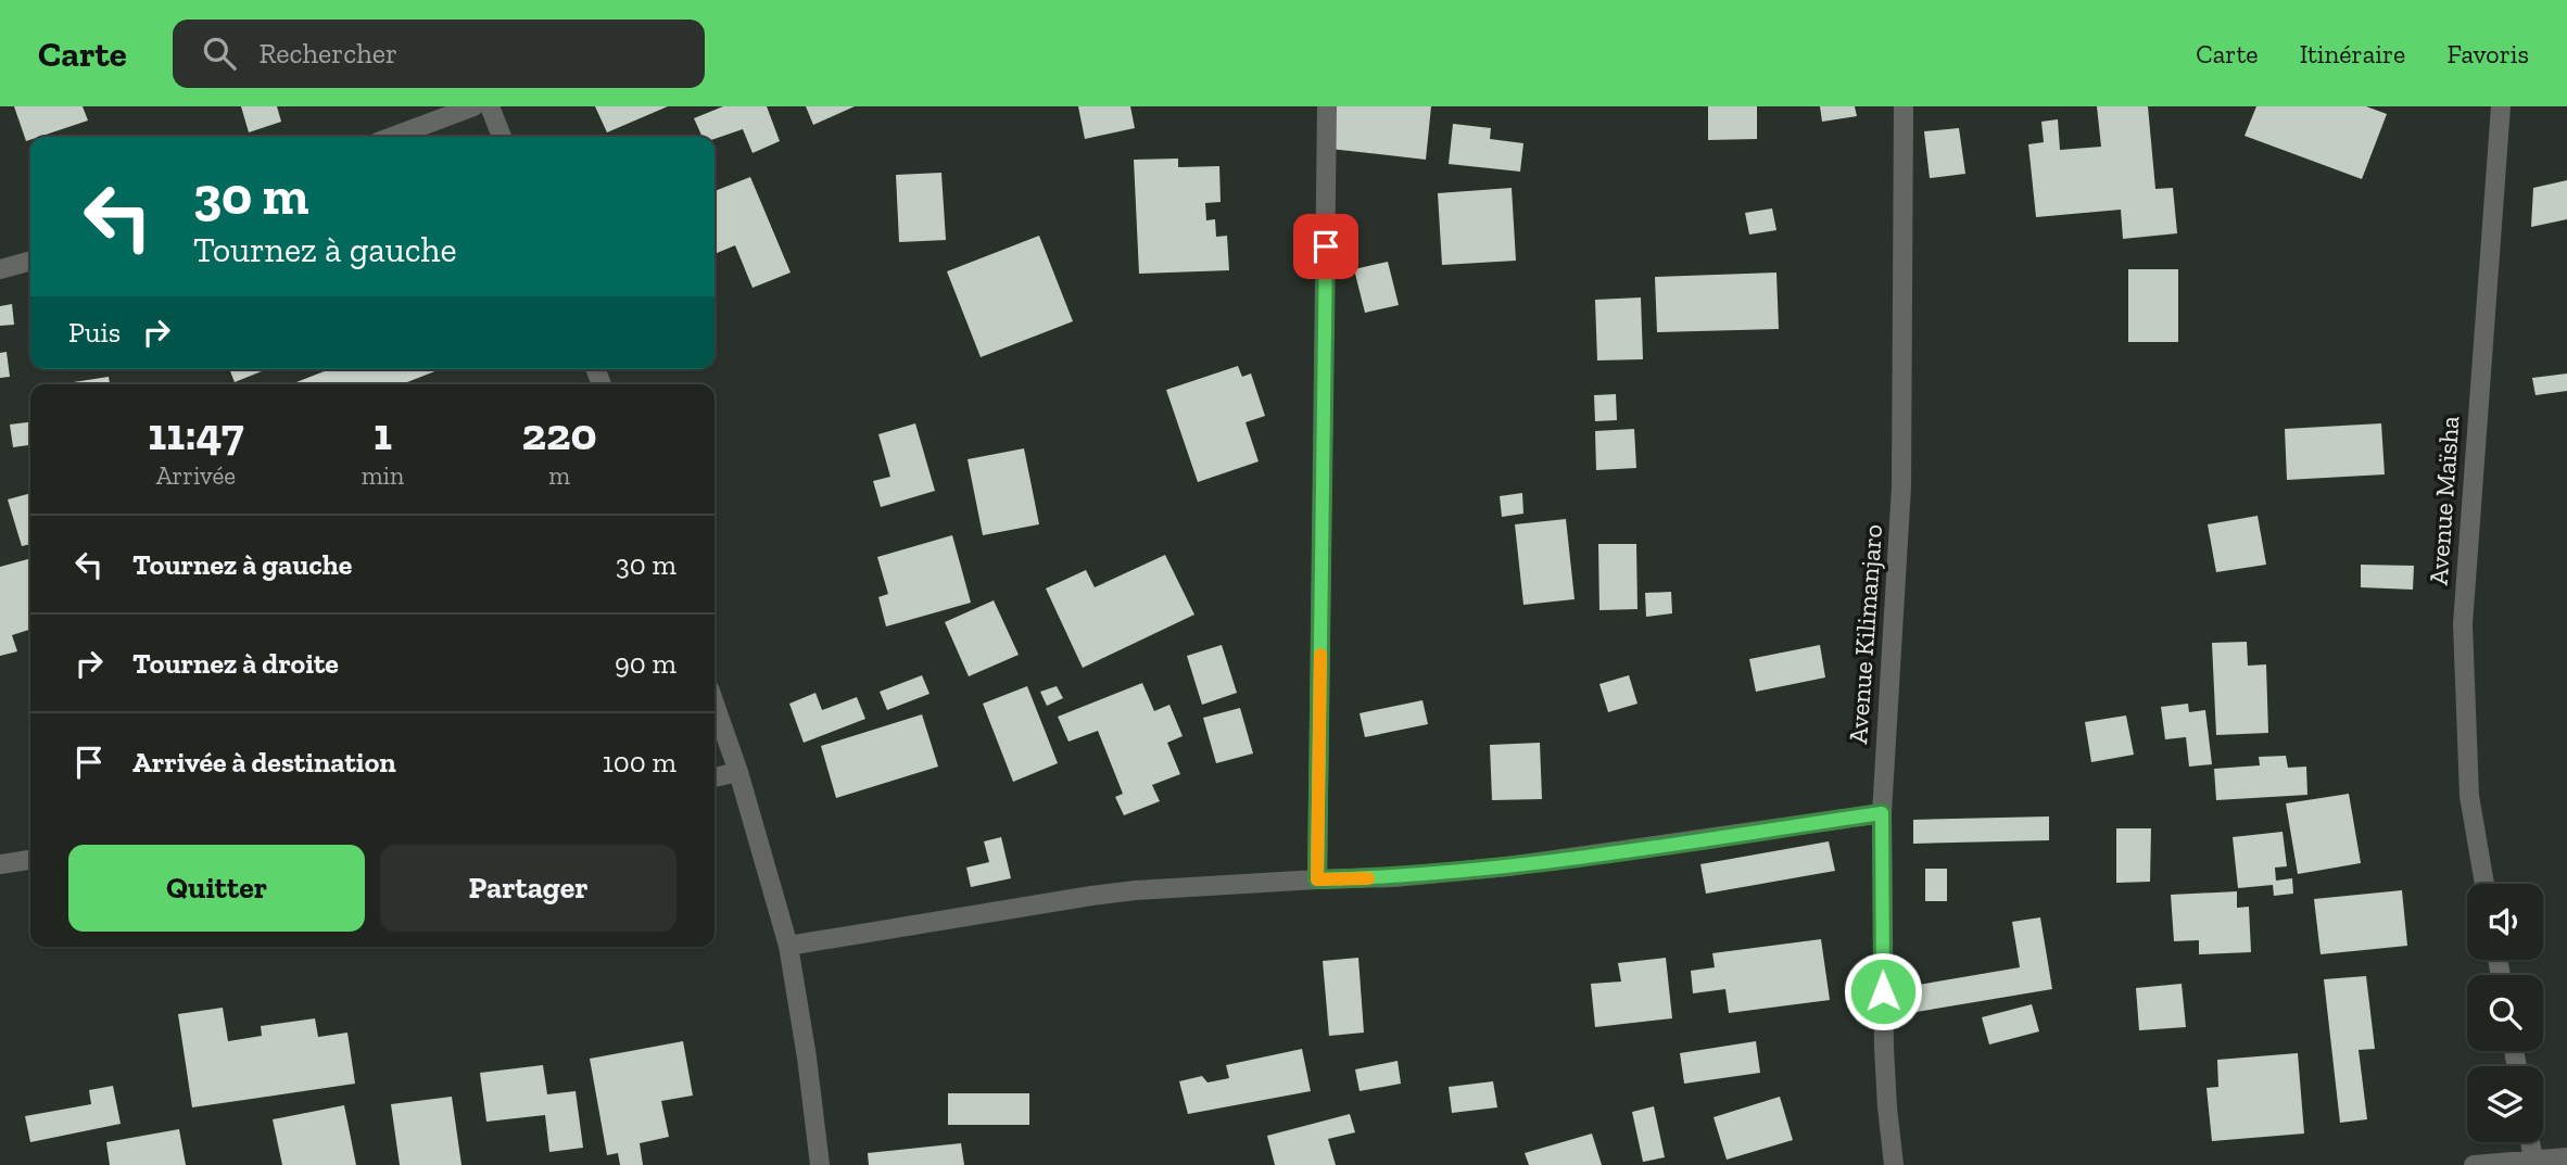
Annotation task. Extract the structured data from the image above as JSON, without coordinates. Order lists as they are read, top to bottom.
{
  "streets": {
    "street": ["Avenue Maïsha", "Avenue Kilimanjaro"]
  },
  "page": {
    "header": "Carte",
    "search": "Rechercher",
    "nav": ["Carte", "Itinéraire", "Favoris"],
    "turn": ["30 m", "Tournez à gauche"],
    "then": "Puis",
    "eta": [
      "11:47",
      "Arrivée",
      "1",
      "min",
      "220",
      "m"
    ],
    "list": [
      {
        "name": "Tournez à gauche",
        "value": "30 m"
      },
      {
        "name": "Tournez à droite",
        "value": "90 m"
      },
      {
        "name": "Arrivée à destination",
        "value": "100 m"
      }
    ],
    "buttons": ["Quitter", "Partager"]
  }
}
